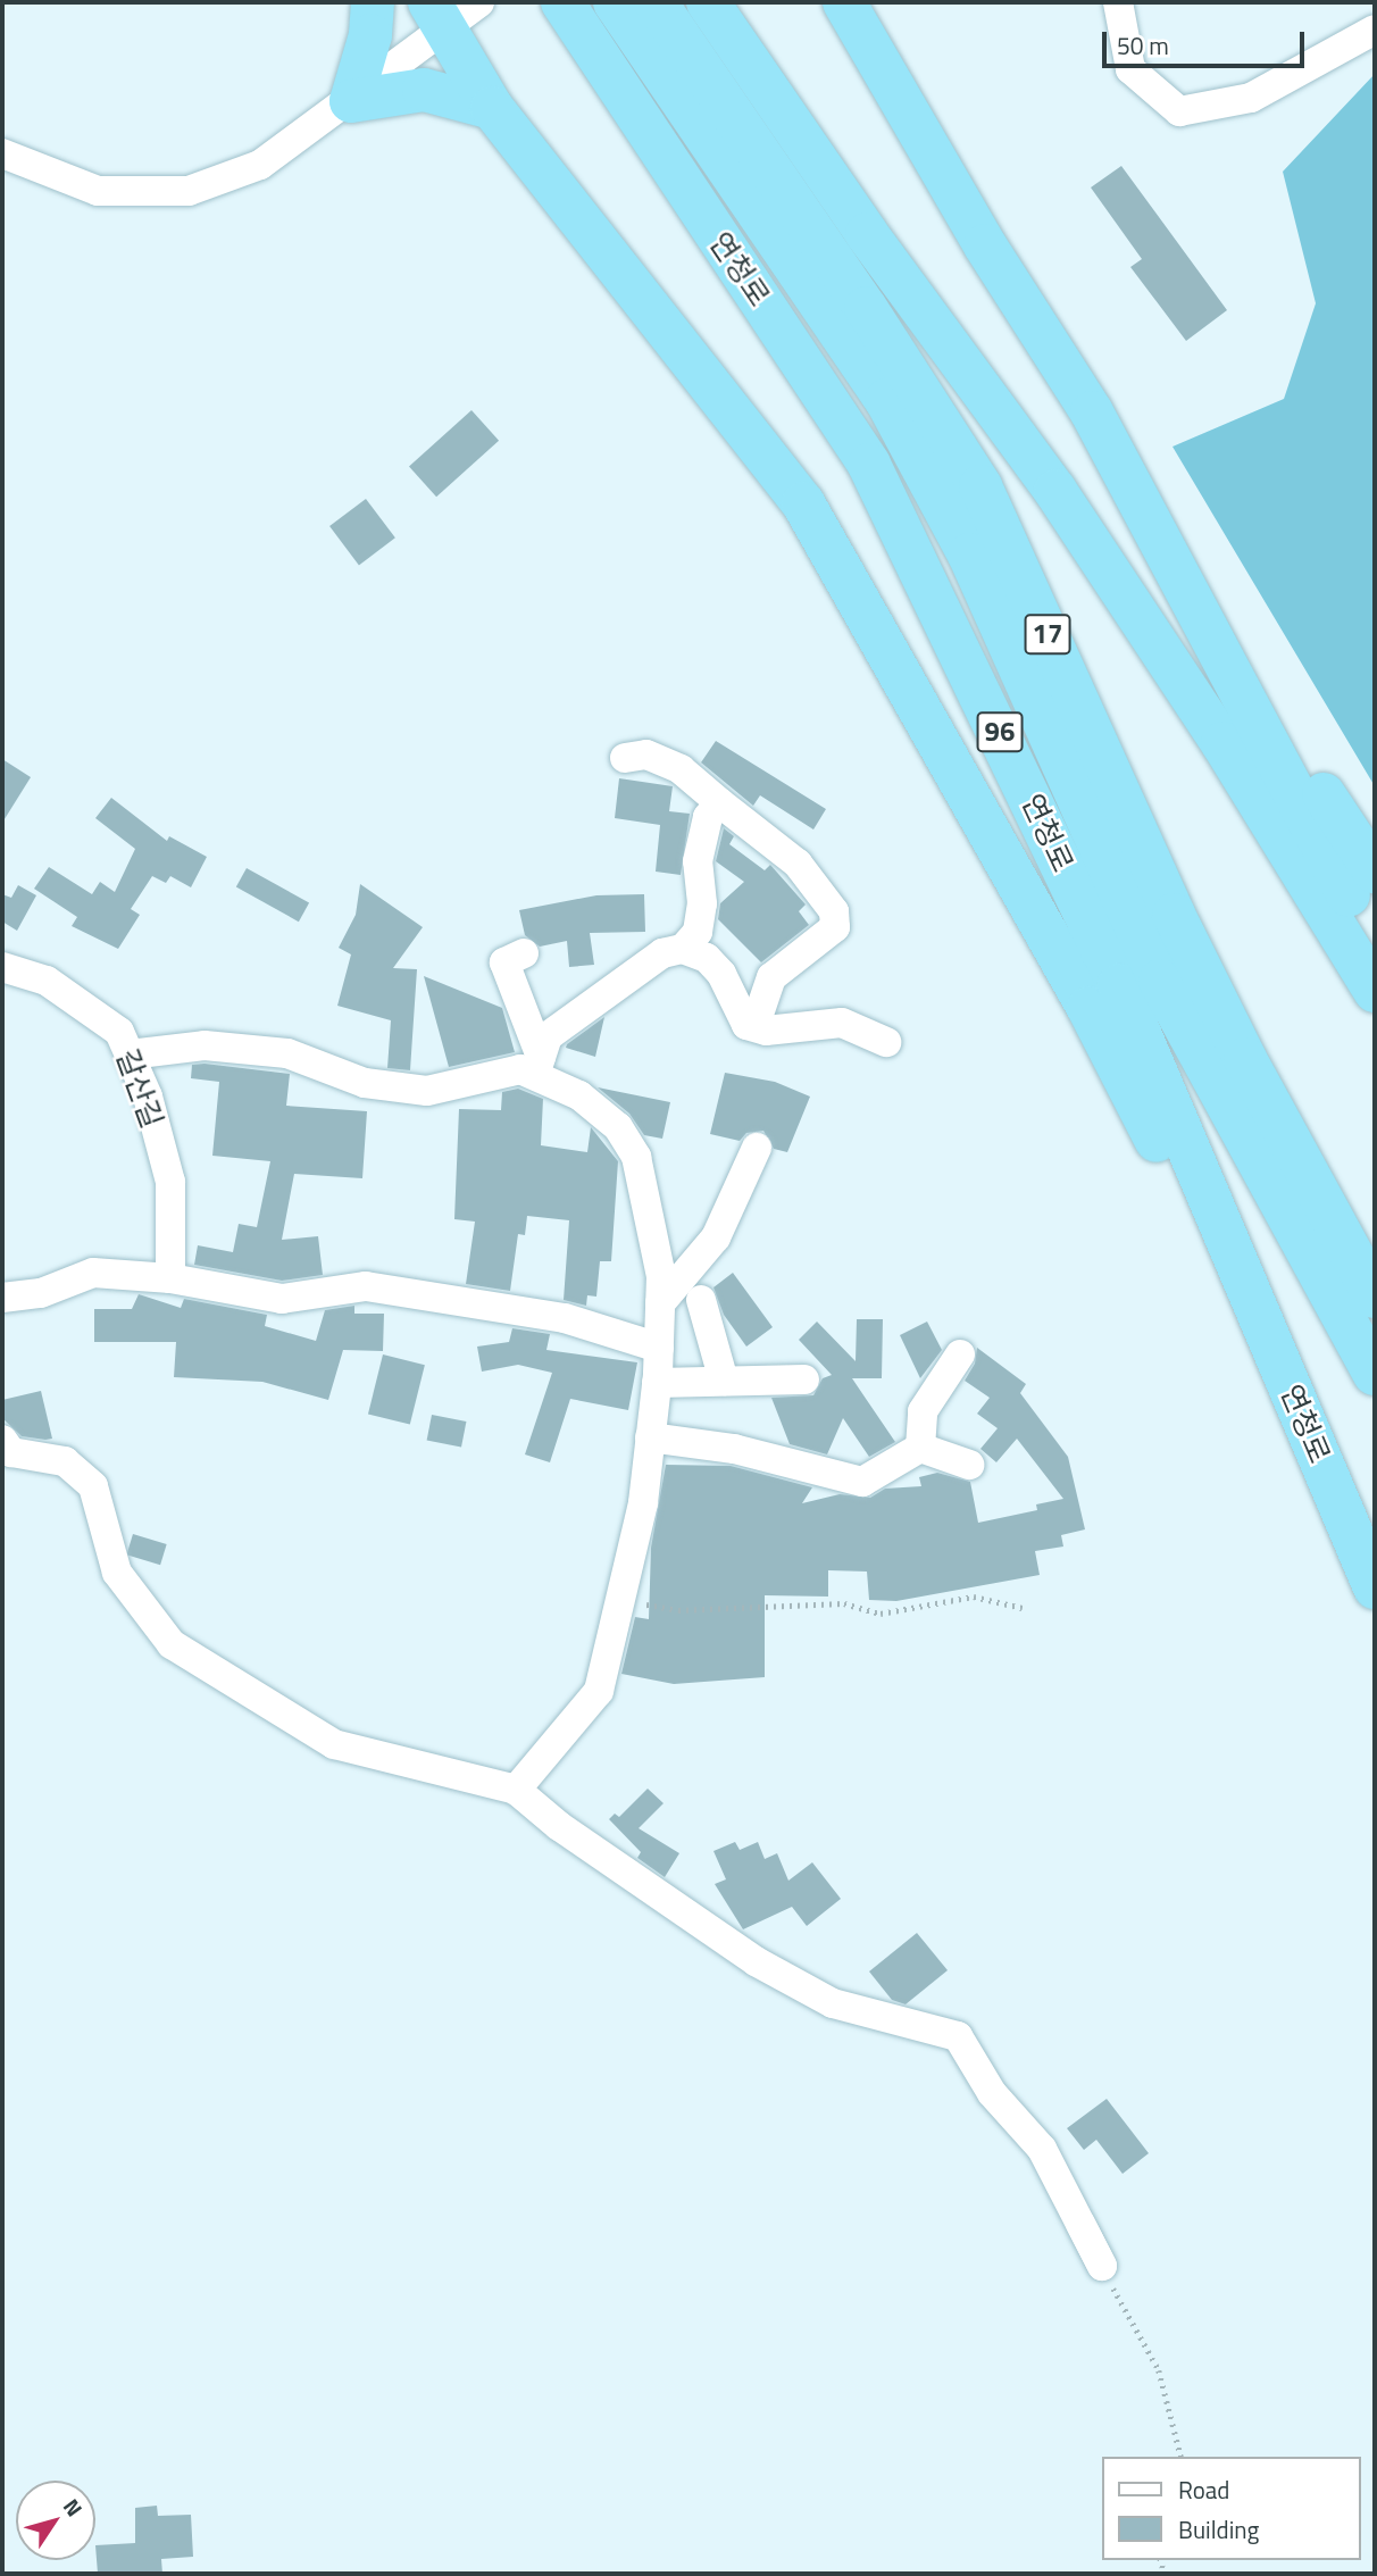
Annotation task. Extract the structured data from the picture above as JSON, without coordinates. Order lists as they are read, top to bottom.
{
  "streets": {
    "highway": ["연청로", "17", "96"],
    "street": ["갈산길"]
  },
  "legend": ["Road", "Building"],
  "scale_bar": "50 m",
  "north": "top right"
}
